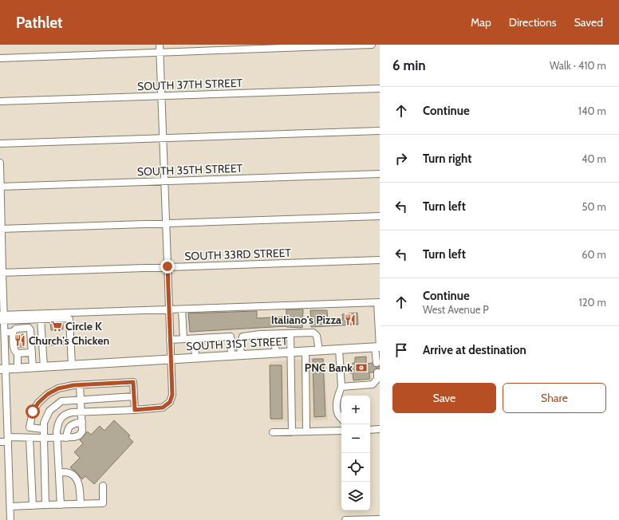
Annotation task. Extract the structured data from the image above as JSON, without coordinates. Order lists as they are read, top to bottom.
{
  "streets": {
    "main road": ["SOUTH 31ST STREET"],
    "street": ["SOUTH 37TH STREET", "SOUTH 35TH STREET", "SOUTH 33RD STREET"]
  },
  "places": {
    "restaurant": ["Italiano's Pizza", "Church's Chicken"],
    "supermarket": ["Circle K"],
    "bank": ["PNC Bank"]
  },
  "page": {
    "header": "Pathlet",
    "nav": ["Map", "Directions", "Saved"],
    "heading": ["6 min", "Walk · 410 m"],
    "list": [
      ["Continue", "140 m"],
      ["Turn right", "40 m"],
      ["Turn left", "50 m"],
      ["Turn left", "60 m"],
      ["Continue", "West Avenue P", "120 m"],
      "Arrive at destination"
    ],
    "buttons": ["Save", "Share"],
    "map_buttons": ["+", "−"]
  }
}
